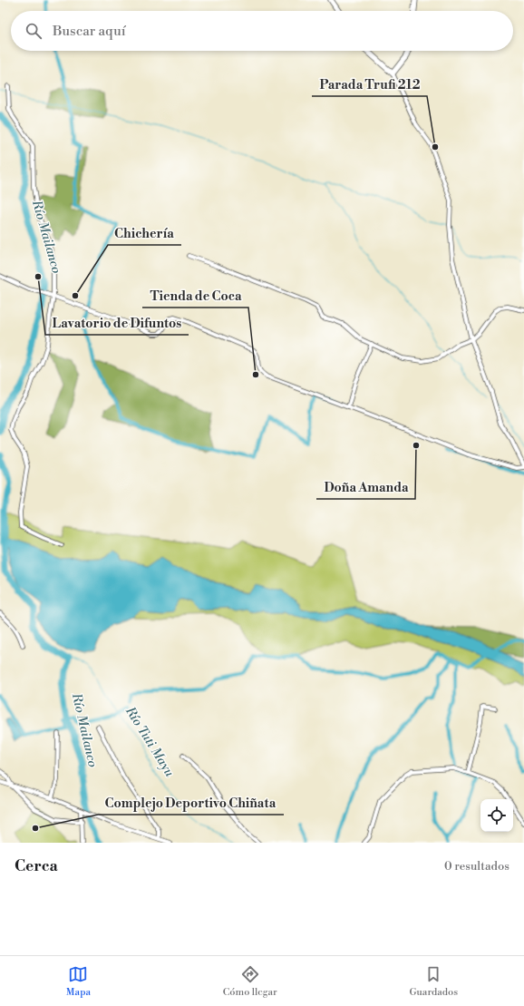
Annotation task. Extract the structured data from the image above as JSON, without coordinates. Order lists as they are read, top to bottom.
{
  "water": ["Río Mailanco", "Río Tuti Mayu"],
  "places": [
    "Parada Trufi 212",
    "Lavatorio de Difuntos",
    "Chichería",
    "Tienda de Coca",
    "Doña Amanda",
    "Complejo Deportivo Chiñata"
  ],
  "page": {
    "search": "Buscar aquí",
    "heading": ["Cerca", "0 resultados"],
    "nav": ["Mapa", "Cómo llegar", "Guardados"]
  }
}
